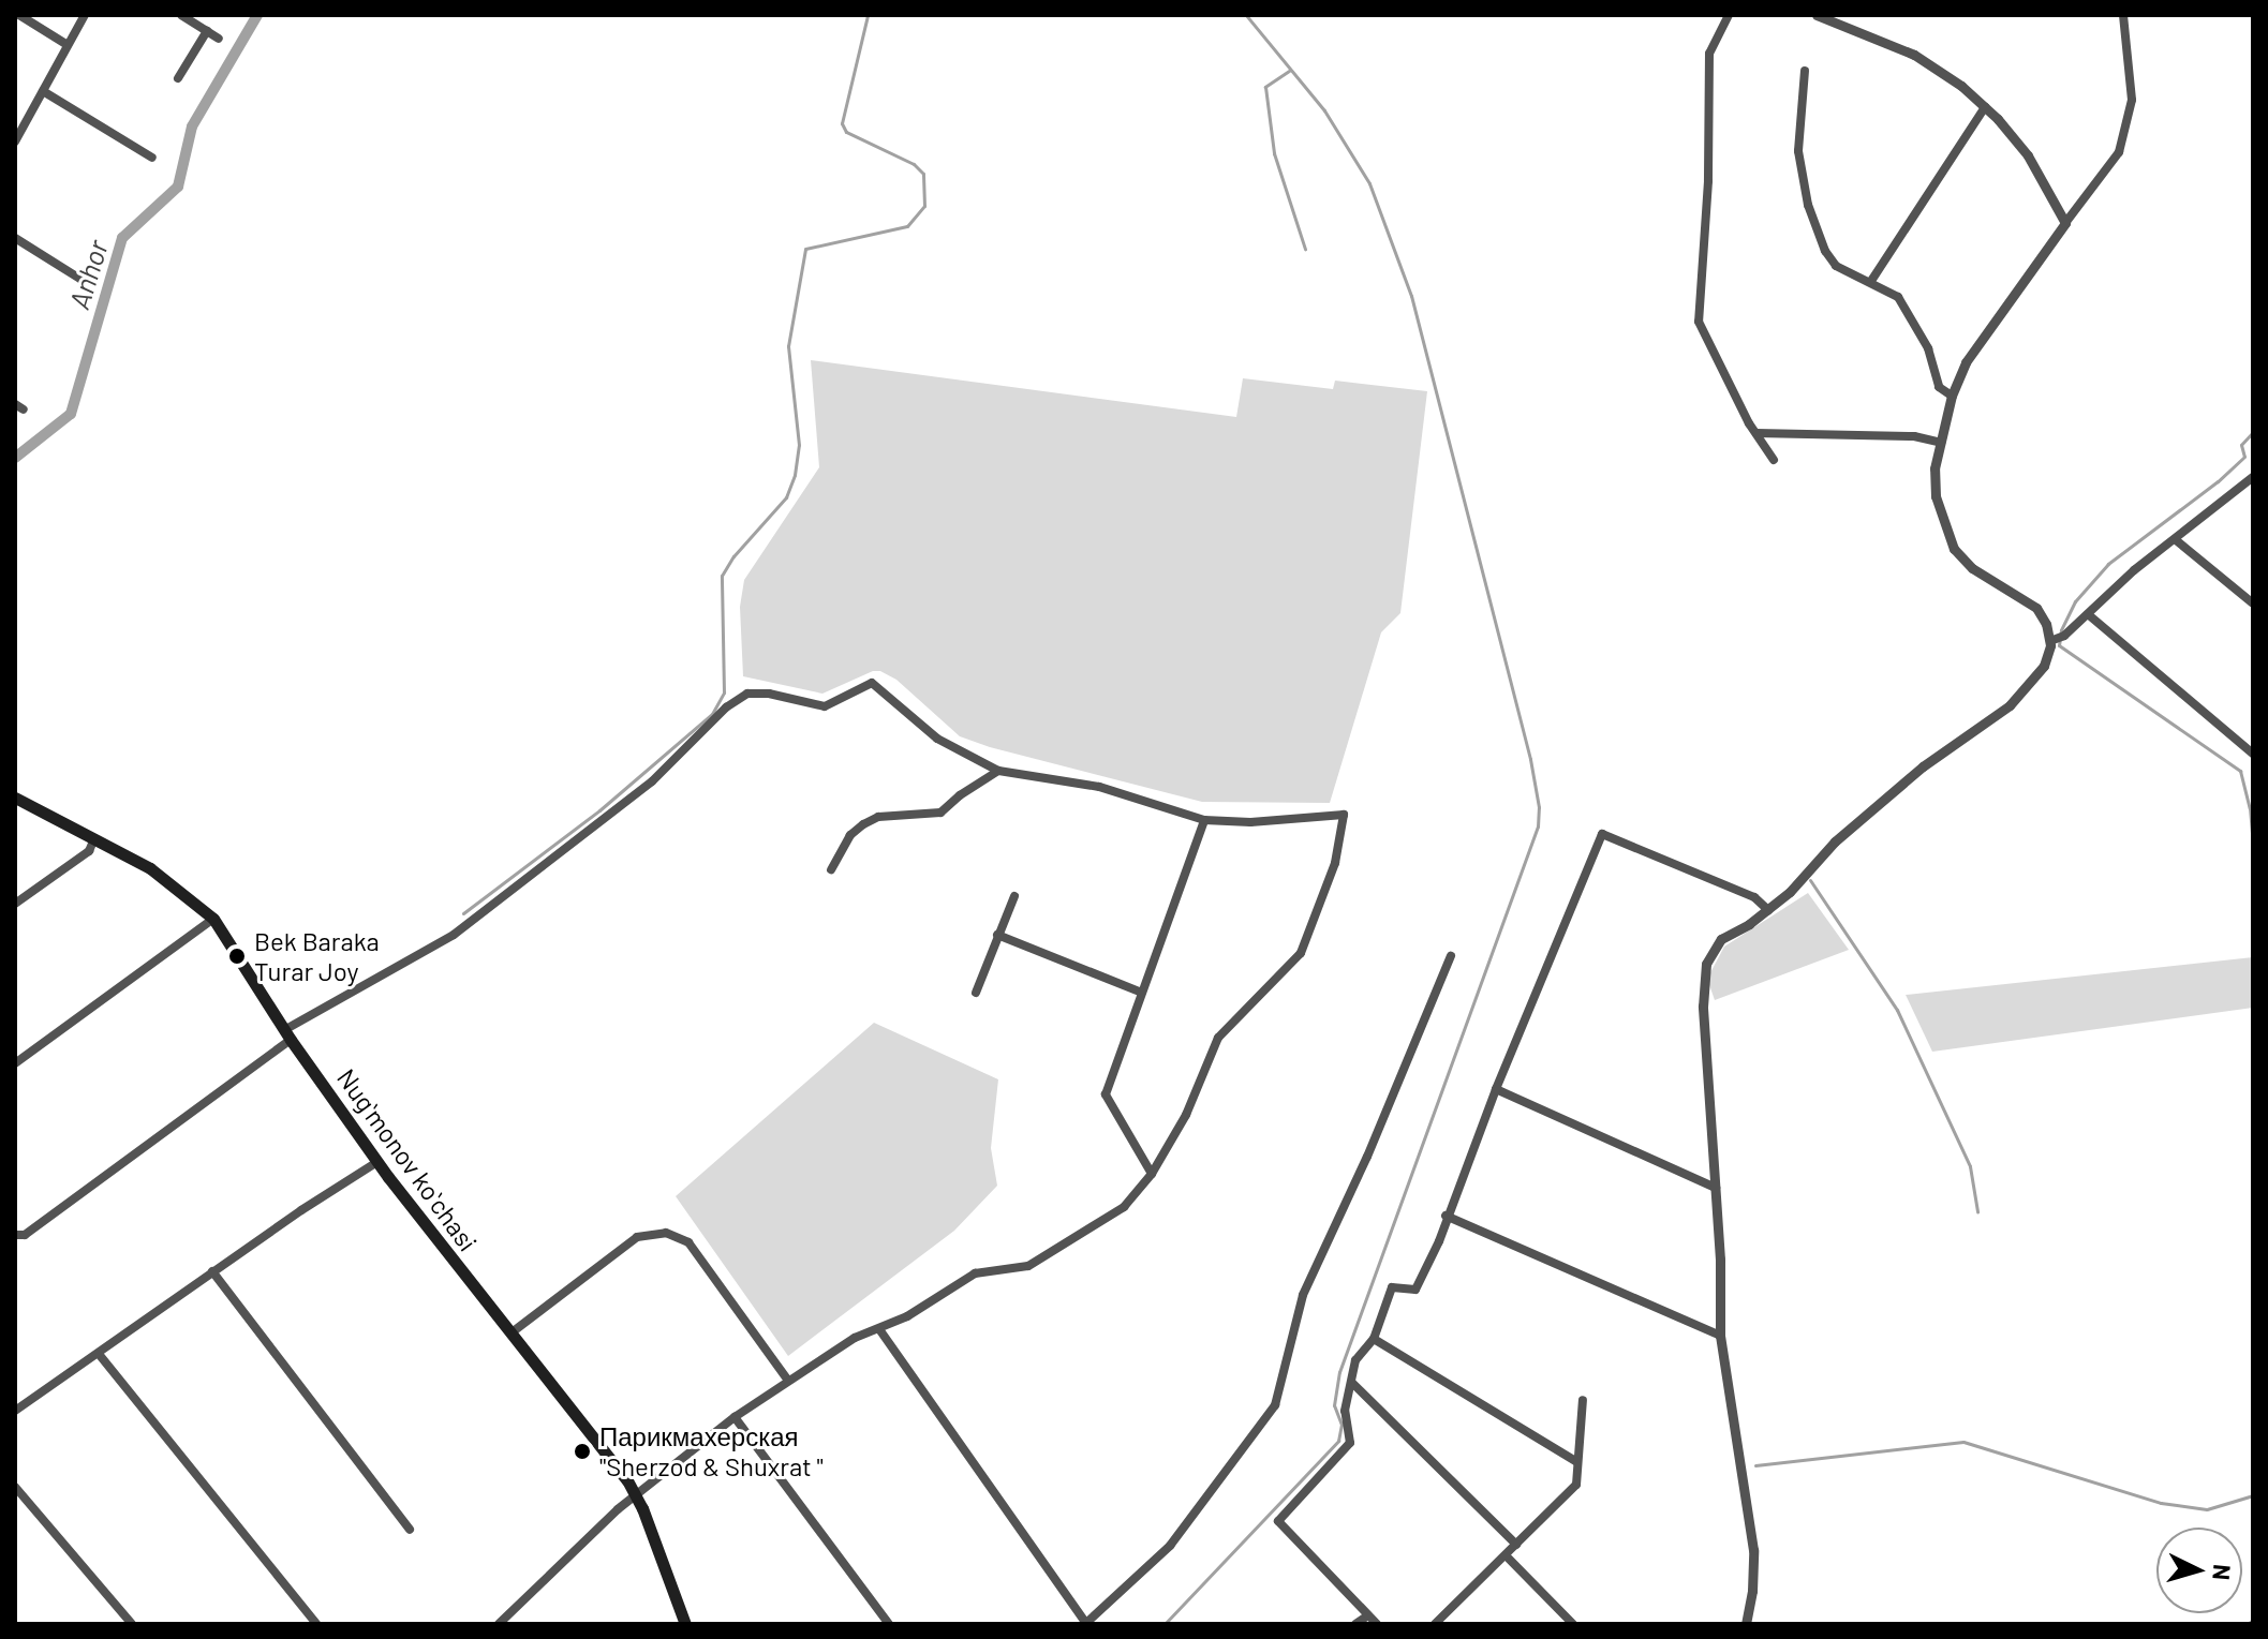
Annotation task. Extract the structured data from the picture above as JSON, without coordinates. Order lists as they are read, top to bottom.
{
  "streets": {
    "main road": ["Nugʻmonov koʻchasi"]
  },
  "water": ["Anhor"],
  "places": ["Bek Baraka Turar Joy", "Парикмахерская \"Sherzod & Shuxrat \""],
  "north": "right"
}
